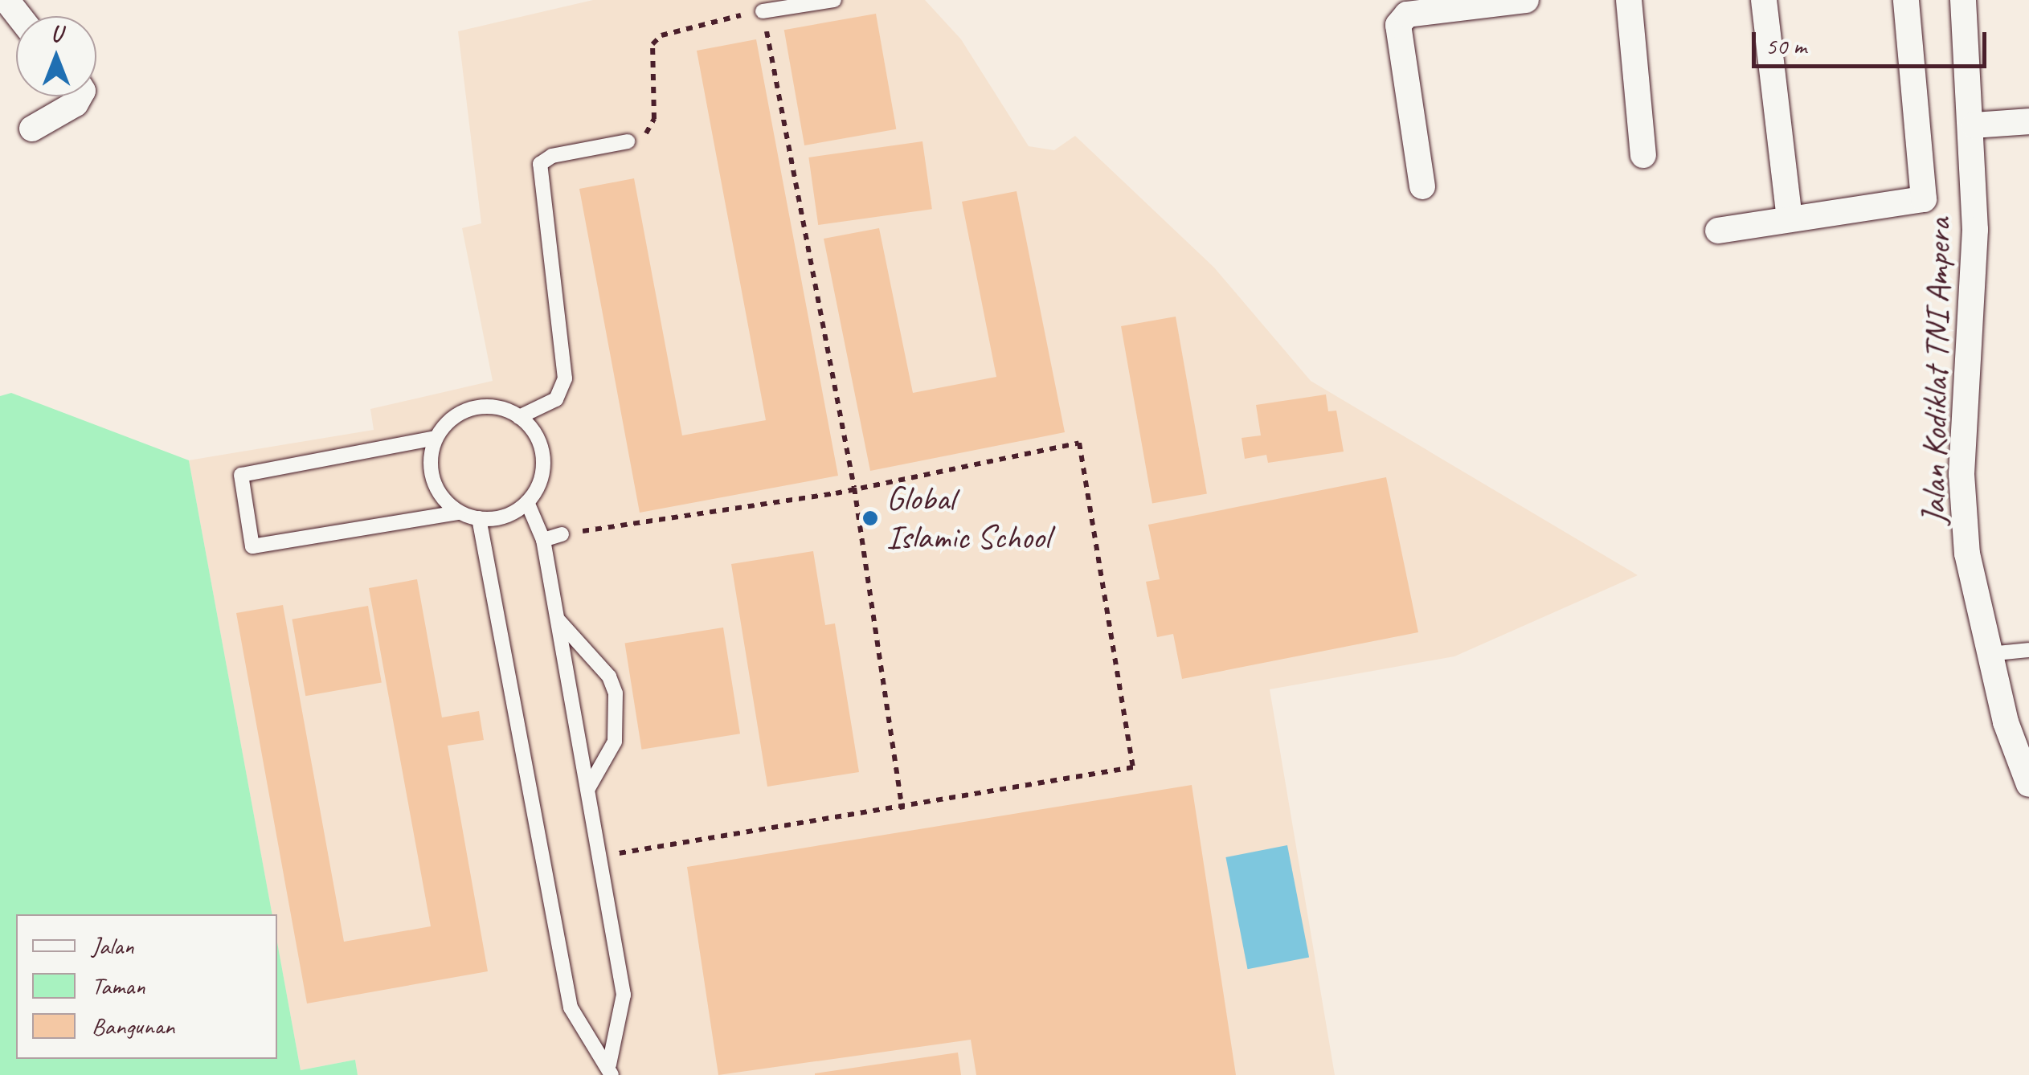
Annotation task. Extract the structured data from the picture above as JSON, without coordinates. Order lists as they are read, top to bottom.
{
  "streets": {
    "street": ["Jalan Kodiklat TNI Ampera"]
  },
  "places": ["Global Islamic School"],
  "legend": ["Jalan", "Taman", "Bangunan"],
  "scale_bar": "50 m",
  "north": "top"
}
